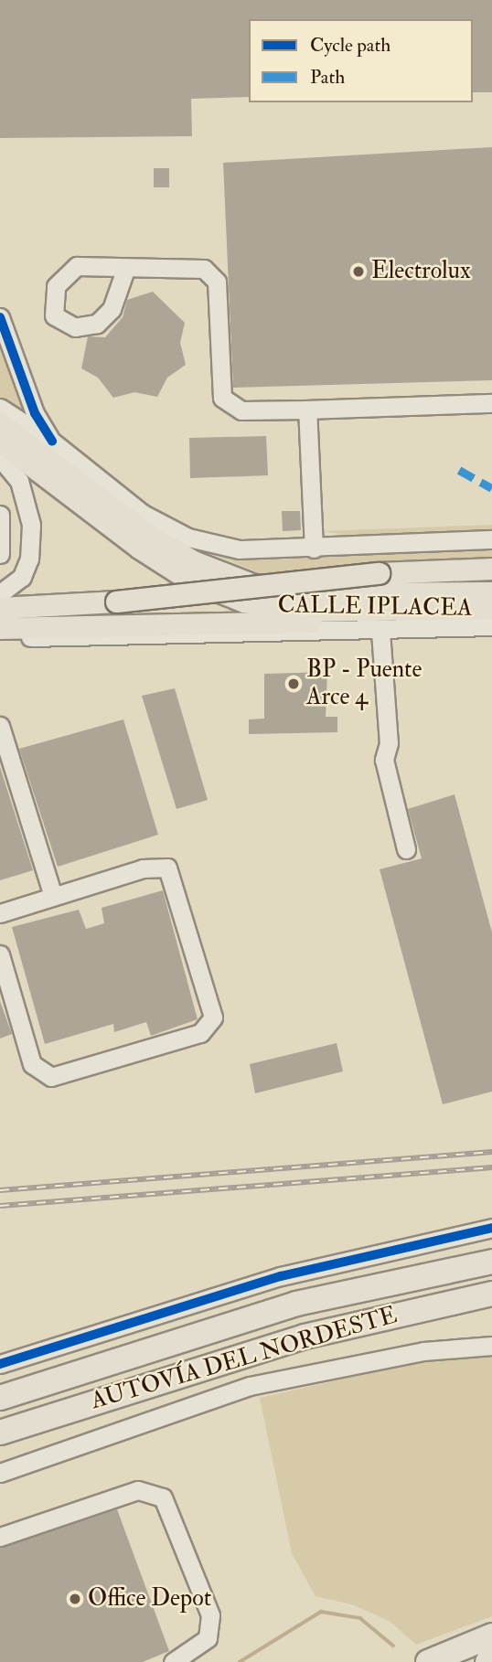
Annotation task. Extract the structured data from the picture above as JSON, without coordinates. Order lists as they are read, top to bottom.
{
  "streets": {
    "highway": ["AUTOVÍA DEL NORDESTE"],
    "main road": ["CALLE IPLACEA"]
  },
  "places": ["Electrolux", "BP - Puente Arce 4", "Office Depot"],
  "legend": ["Cycle path", "Path"]
}
